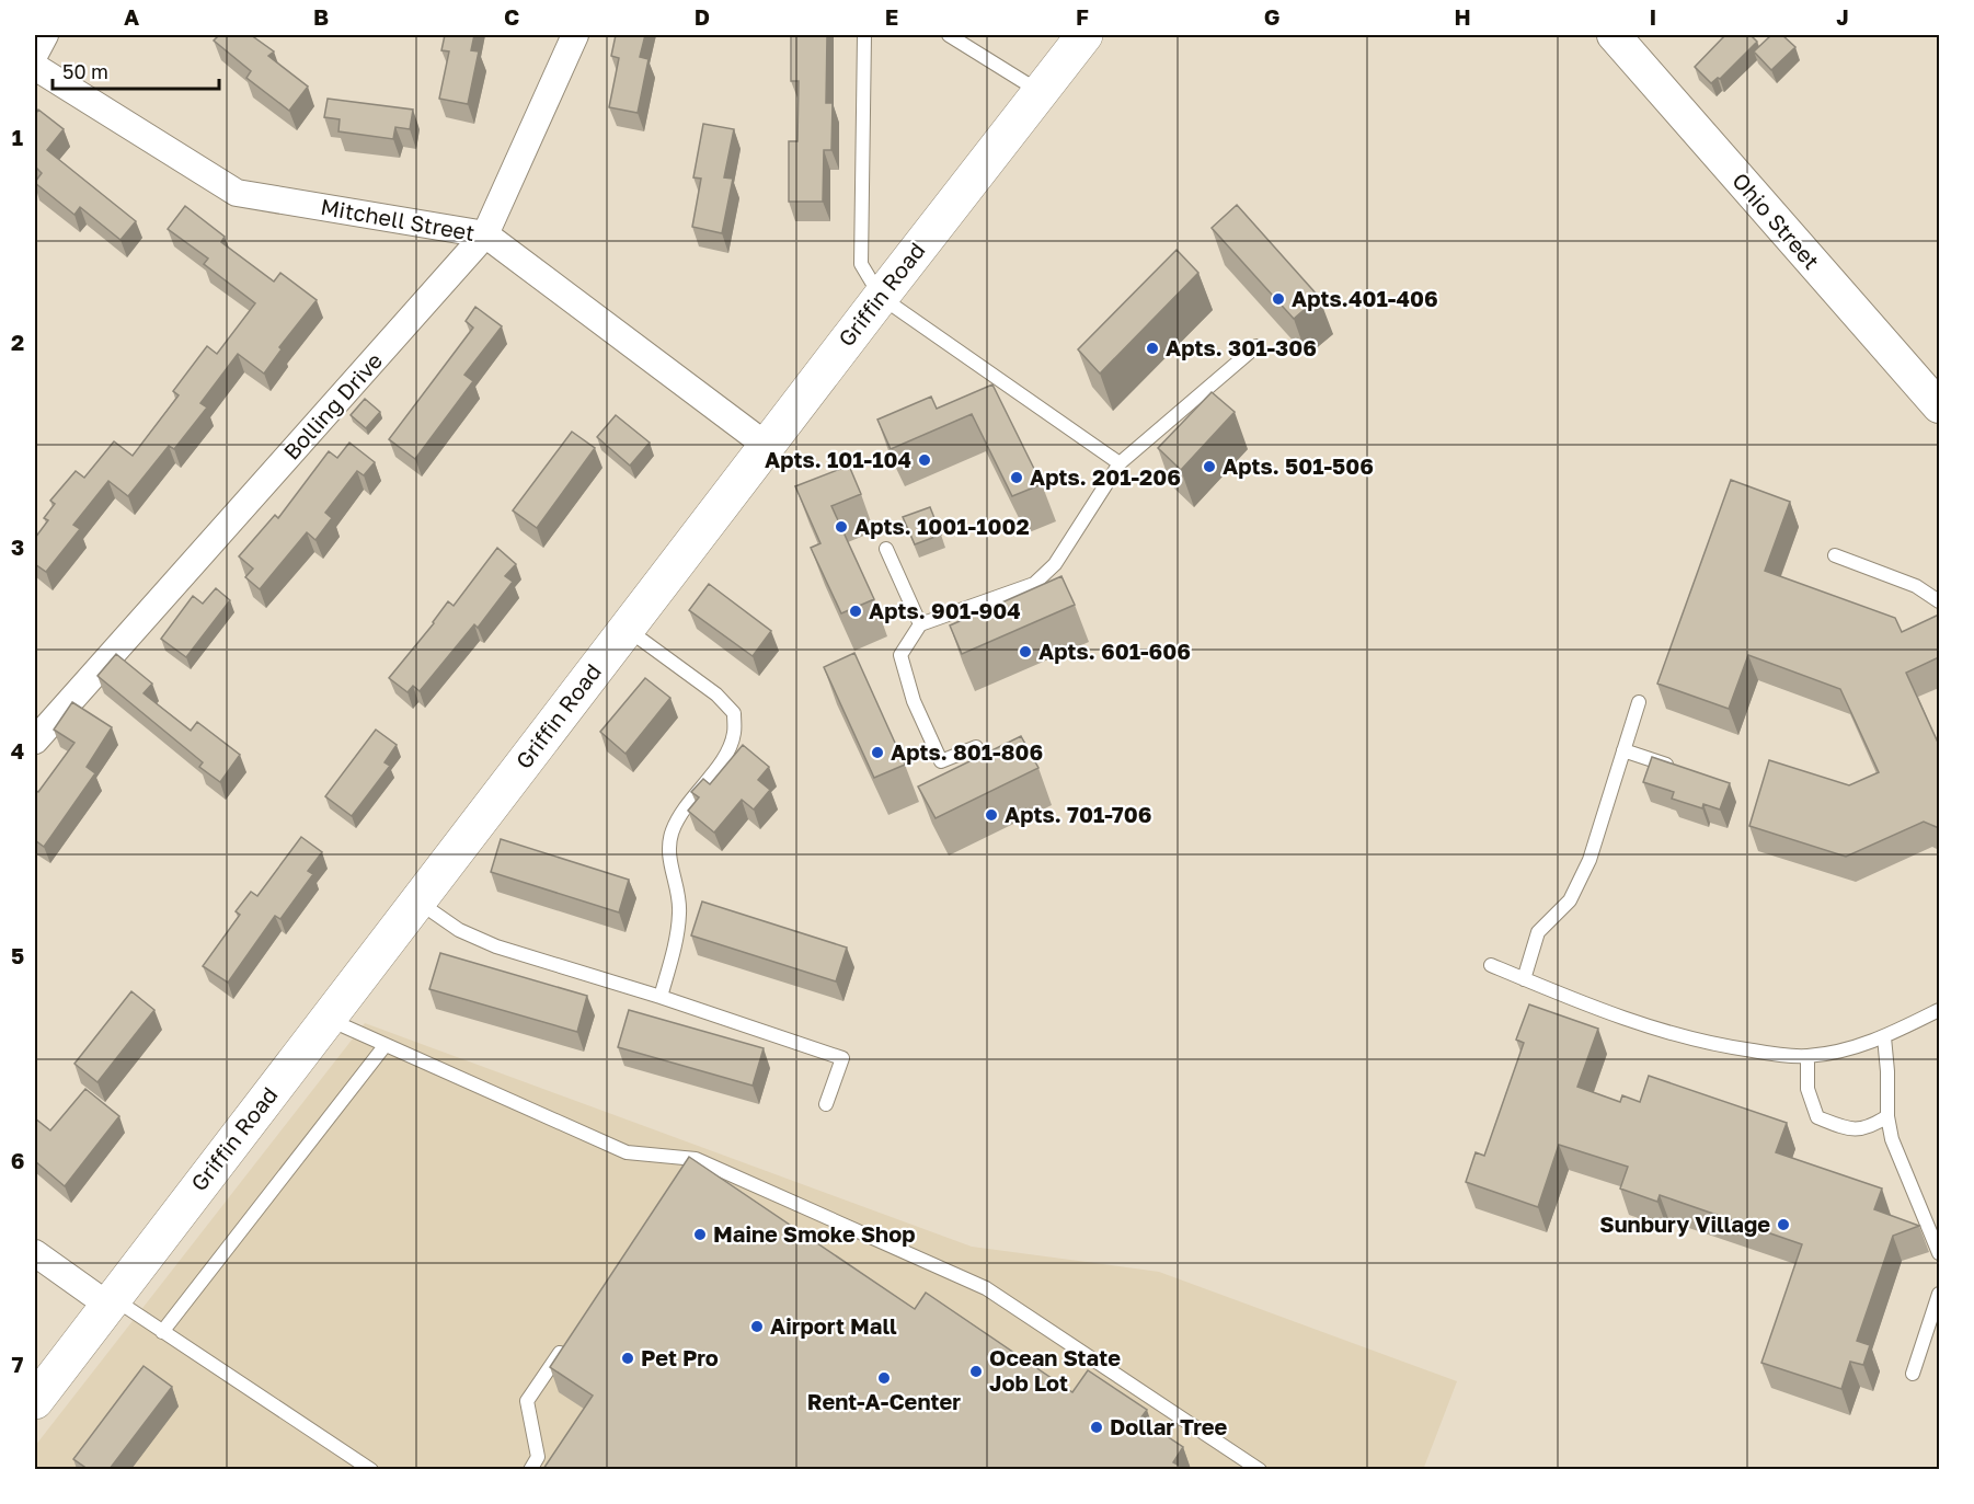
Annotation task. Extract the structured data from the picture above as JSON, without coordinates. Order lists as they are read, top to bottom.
{
  "streets": {
    "main road": ["Griffin Road"],
    "street": ["Mitchell Street", "Ohio Street", "Bolling Drive"]
  },
  "crossings": [
    ["Mitchell Street", "Griffin Road"],
    ["Mitchell Street", "Bolling Drive"]
  ],
  "places": [
    "Apts.401-406",
    "Apts. 301-306",
    "Apts. 101-104",
    "Apts. 501-506",
    "Apts. 201-206",
    "Apts. 1001-1002",
    "Apts. 901-904",
    "Apts. 601-606",
    "Apts. 801-806",
    "Apts. 701-706",
    "Sunbury Village",
    "Maine Smoke Shop",
    "Airport Mall",
    "Pet Pro",
    "Ocean State Job Lot",
    "Rent-A-Center",
    "Dollar Tree"
  ],
  "scale_bar": "50 m",
  "grid": {
    "columns": [
      "A",
      "B",
      "C",
      "D",
      "E",
      "F",
      "G",
      "H",
      "I",
      "J"
    ],
    "rows": [
      "1",
      "2",
      "3",
      "4",
      "5",
      "6",
      "7"
    ]
  }
}
